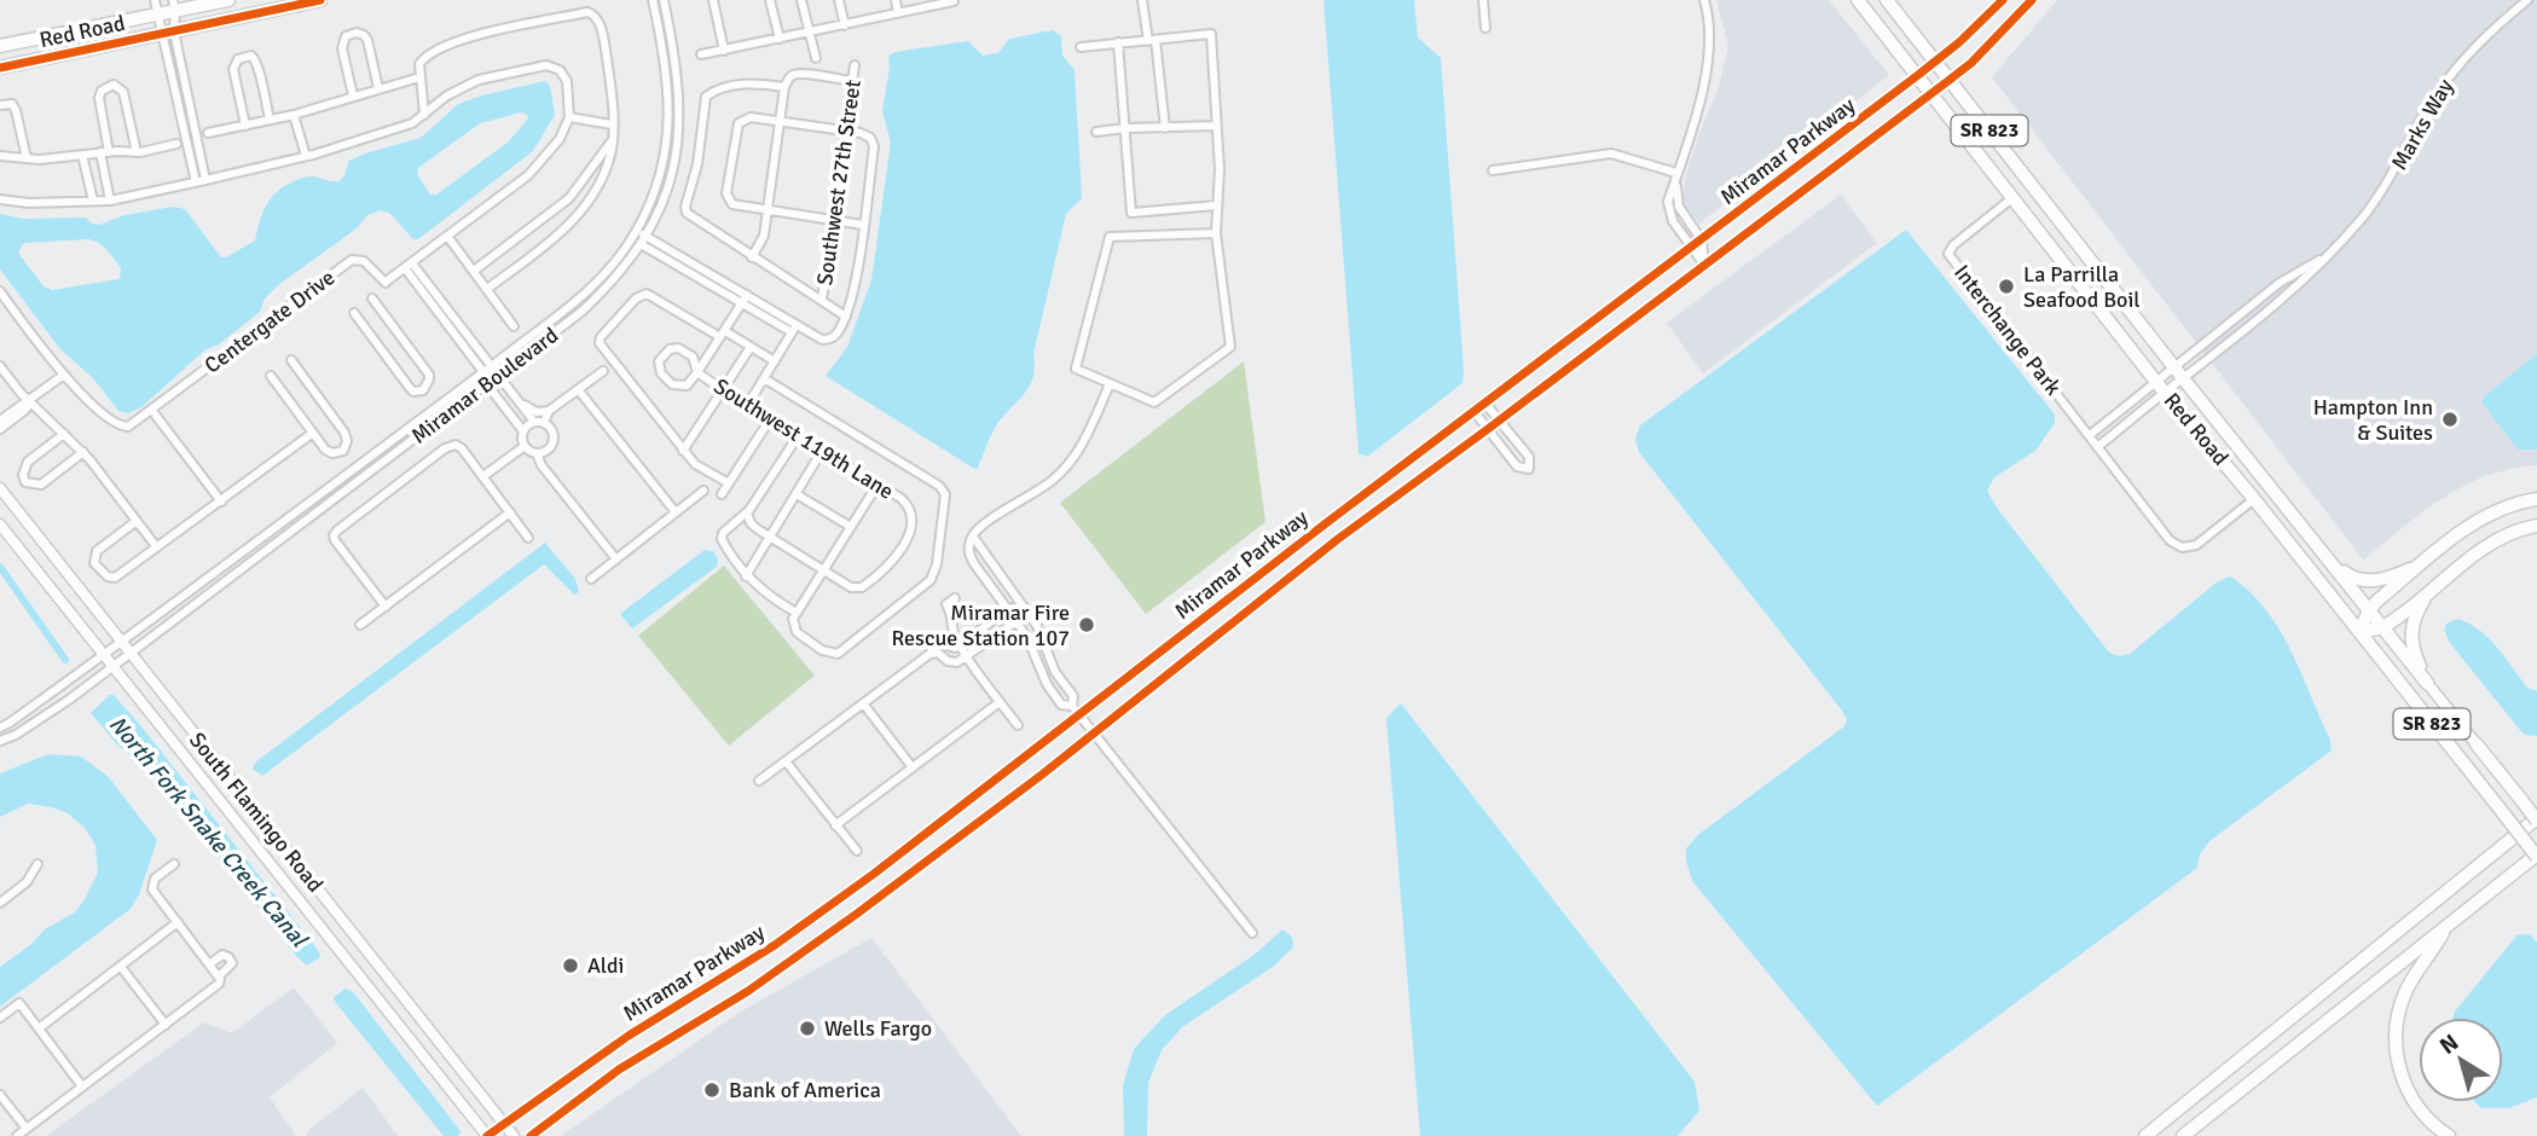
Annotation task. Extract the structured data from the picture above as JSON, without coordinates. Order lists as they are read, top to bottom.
{
  "streets": {
    "highway": ["Red Road", "SR 823"],
    "main road": ["Miramar Parkway", "South Flamingo Road"],
    "street": [
      "Marks Way",
      "Southwest 27th Street",
      "Centergate Drive",
      "Interchange Park",
      "Miramar Boulevard",
      "Southwest 119th Lane"
    ]
  },
  "crossings": [
    ["Red Road", "Marks Way"],
    ["Red Road", "Miramar Parkway"],
    ["Red Road", "Interchange Park"],
    ["Miramar Parkway", "South Flamingo Road"],
    ["Miramar Boulevard", "South Flamingo Road"]
  ],
  "water": ["North Fork Snake Creek Canal"],
  "places": [
    "La Parrilla Seafood Boil",
    "Hampton Inn & Suites",
    "Miramar Fire Rescue Station 107",
    "Aldi",
    "Wells Fargo",
    "Bank of America"
  ],
  "north": "top left"
}
